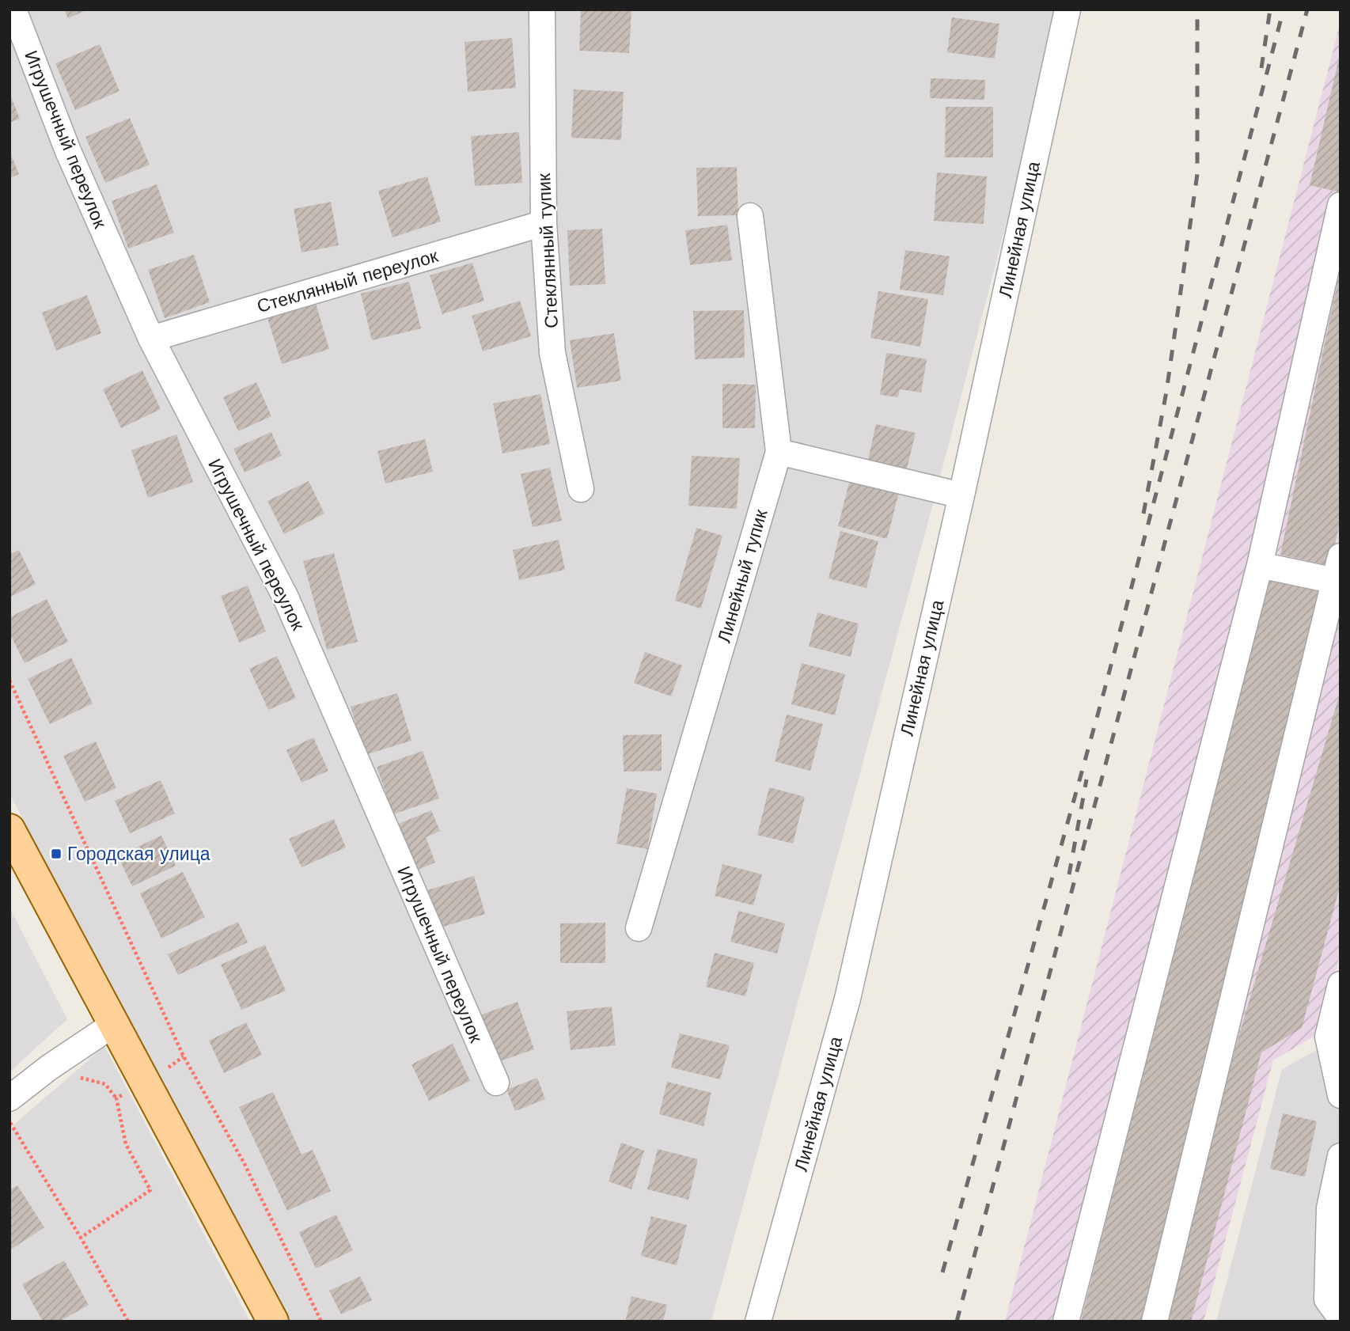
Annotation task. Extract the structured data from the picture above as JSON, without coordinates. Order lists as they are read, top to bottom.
{
  "streets": {
    "street": [
      "Игрушечный переулок",
      "Линейная улица",
      "Стеклянный тупик",
      "Стеклянный переулок",
      "Линейный тупик"
    ]
  },
  "crossings": [
    ["Игрушечный переулок", "Стеклянный переулок"],
    ["Стеклянный тупик", "Стеклянный переулок"]
  ],
  "places": {
    "transit": ["Городская улица"]
  }
}
